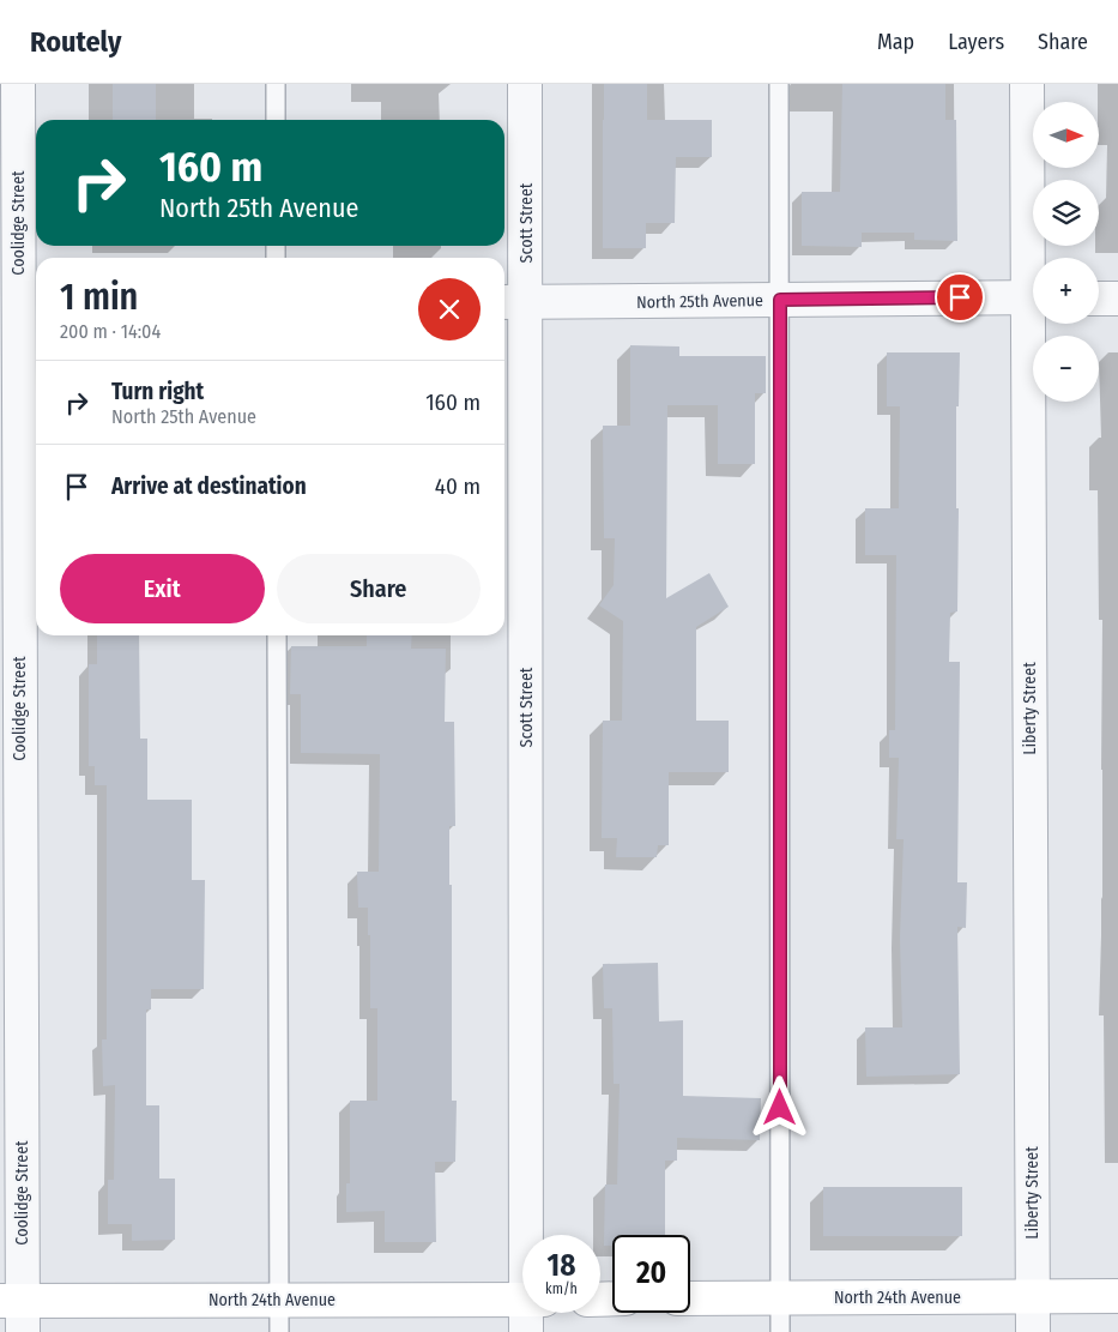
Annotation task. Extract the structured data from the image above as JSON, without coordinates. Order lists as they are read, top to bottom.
{
  "streets": {
    "street": [
      "Coolidge Street",
      "Scott Street",
      "North 25th Avenue",
      "Liberty Street",
      "North 24th Avenue"
    ]
  },
  "crossings": [
    ["Coolidge Street", "North 24th Avenue"],
    ["Scott Street", "North 25th Avenue"],
    ["Liberty Street", "North 24th Avenue"]
  ],
  "north": "right",
  "page": {
    "header": "Routely",
    "nav": ["Map", "Layers", "Share"],
    "map_buttons": ["+", "−"],
    "turn": ["160 m", "North 25th Avenue"],
    "heading": ["1 min", "200 m · 14:04"],
    "list": [
      {
        "name": "Turn right",
        "note": "North 25th Avenue",
        "value": "160 m"
      },
      {
        "name": "Arrive at destination",
        "value": "40 m"
      }
    ],
    "buttons": ["Exit", "Share"],
    "speed": "18 km/h",
    "limit": "20"
  }
}
